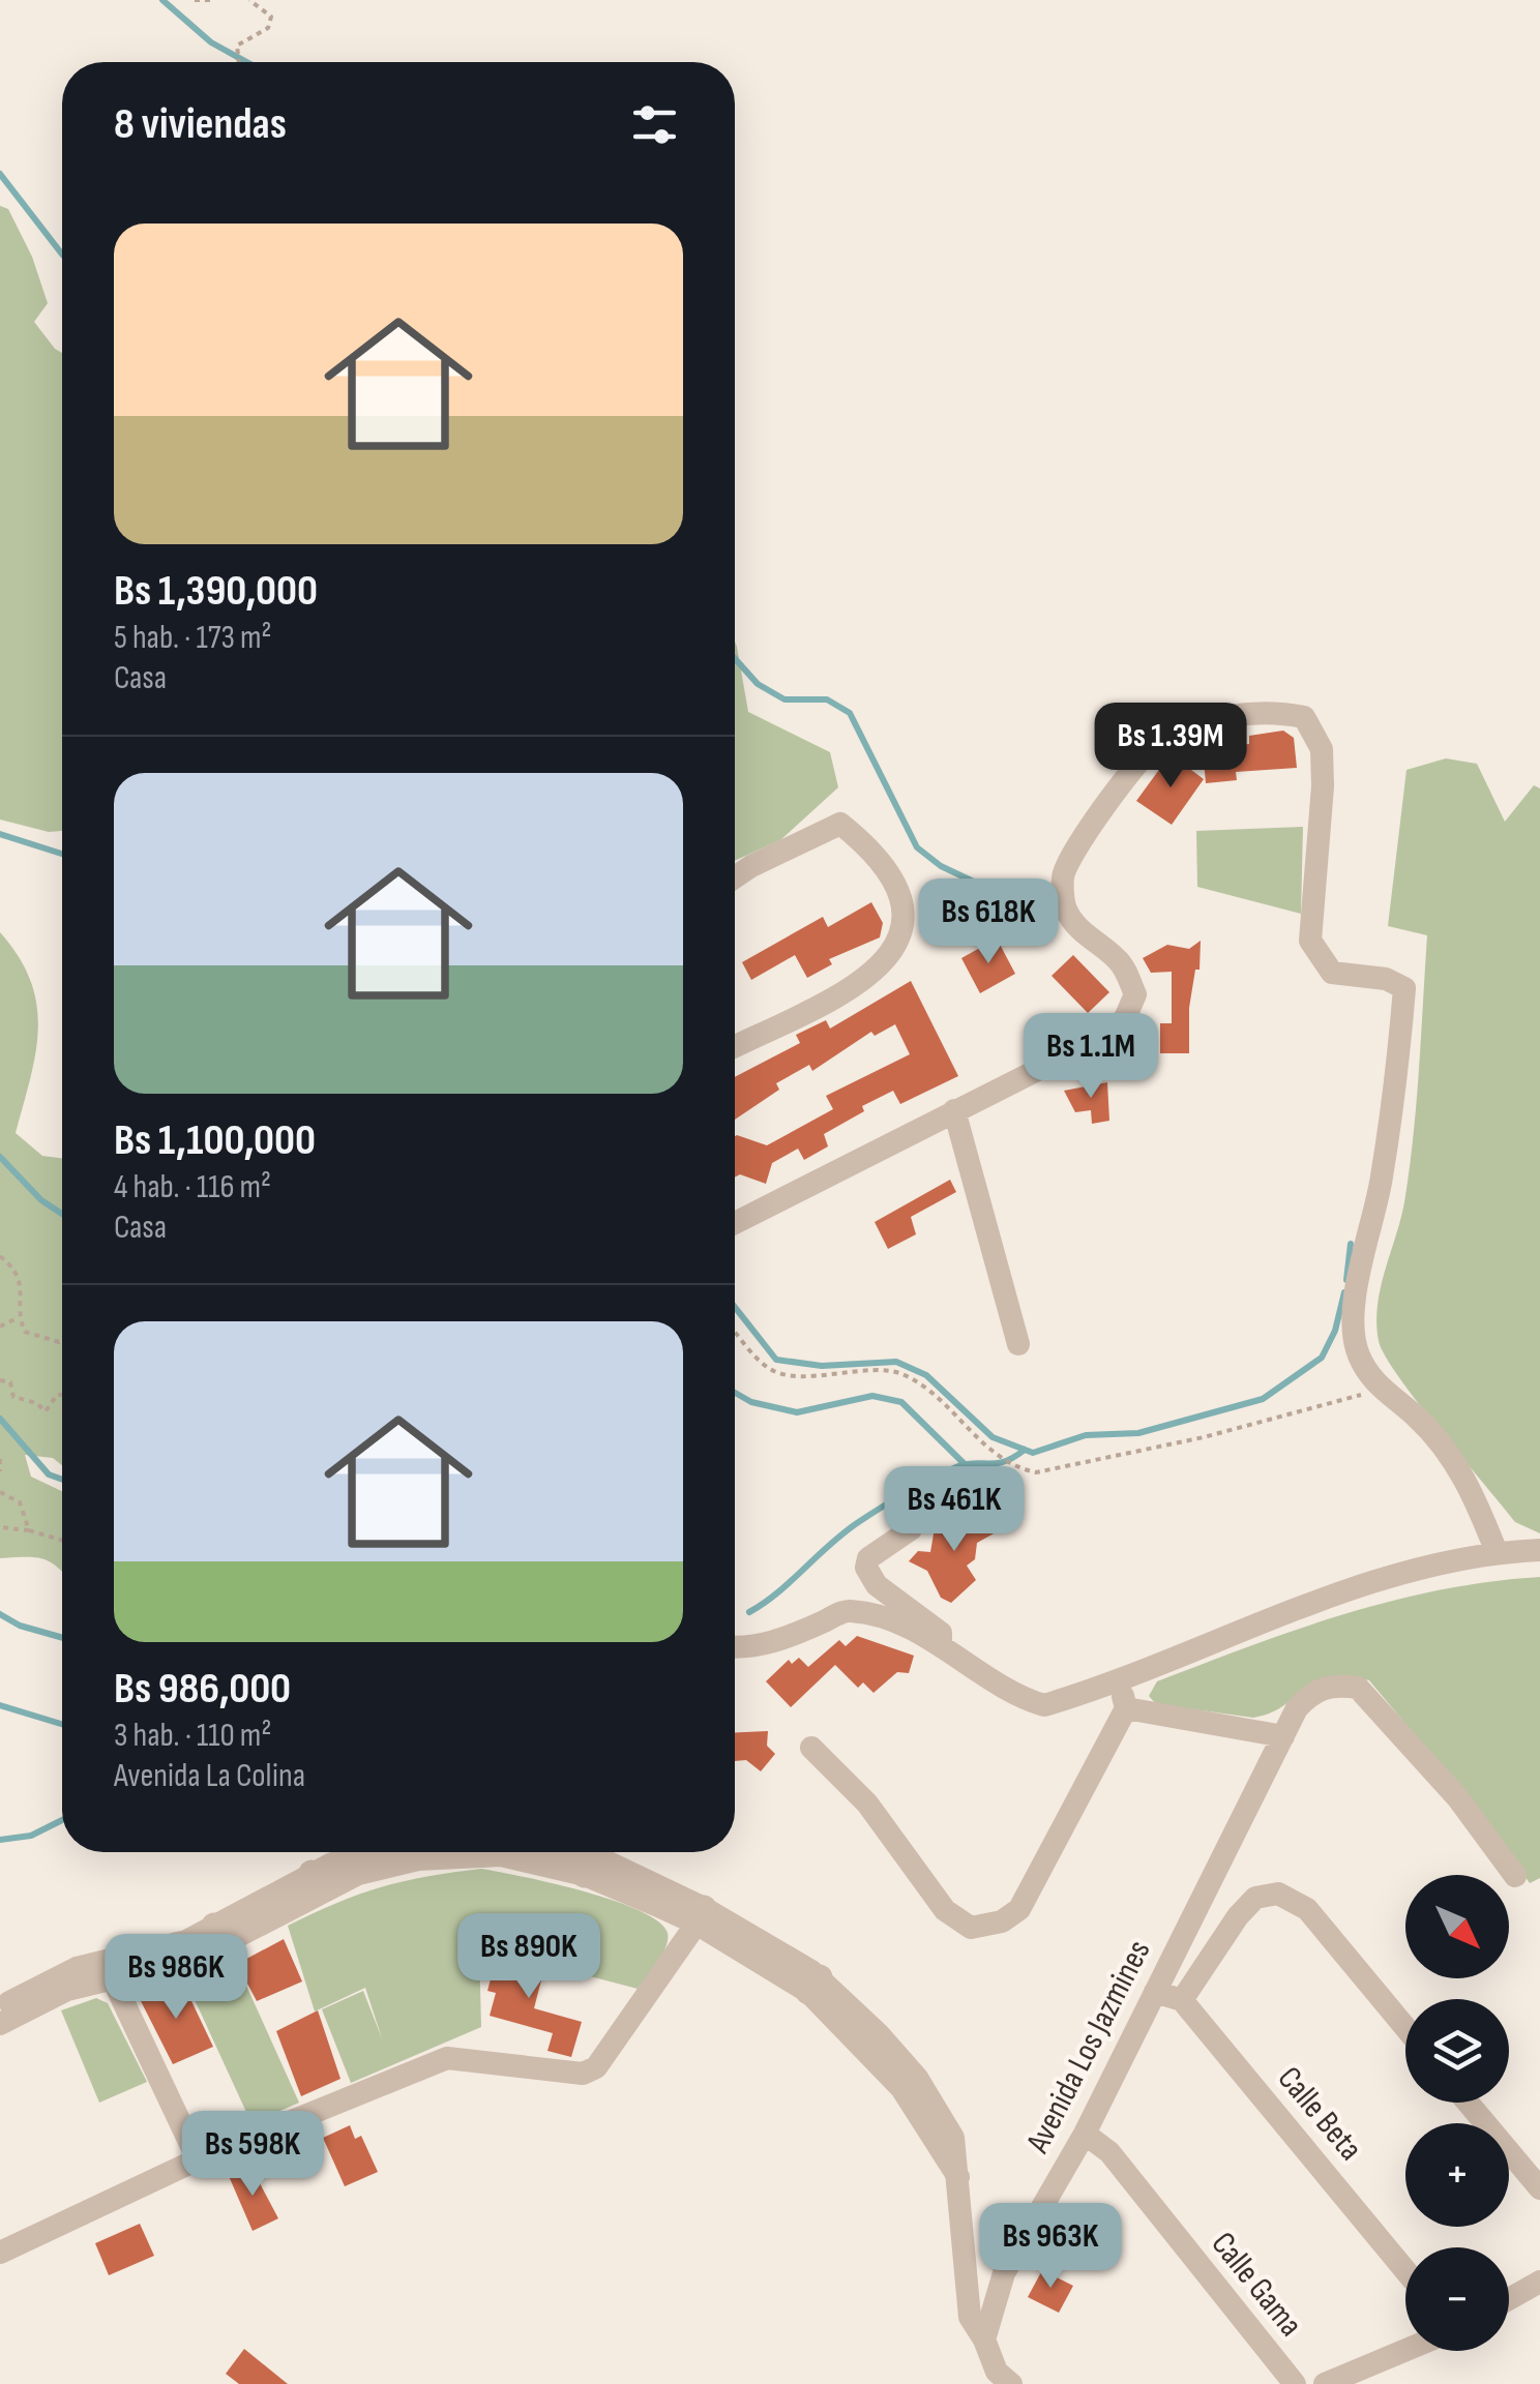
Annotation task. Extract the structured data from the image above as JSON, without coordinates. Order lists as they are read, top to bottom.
{
  "streets": {
    "street": ["Avenida Los Jazmines", "Calle Beta", "Calle Gama"]
  },
  "crossings": [
    ["Avenida Los Jazmines", "Calle Gama"]
  ],
  "north": "bottom right",
  "page": {
    "heading": "8 viviendas",
    "list": [
      {
        "name": "Bs 1,390,000",
        "note": "5 hab. · 173 m² · Casa"
      },
      {
        "name": "Bs 1,100,000",
        "note": "4 hab. · 116 m² · Casa"
      },
      {
        "name": "Bs 986,000",
        "note": "3 hab. · 110 m² · Avenida La Colina"
      }
    ],
    "price": [
      "Bs 1.39M",
      "Bs 618K",
      "Bs 1.1M",
      "Bs 461K",
      "Bs 890K",
      "Bs 986K",
      "Bs 598K",
      "Bs 963K"
    ],
    "map_buttons": ["+", "−"]
  }
}
